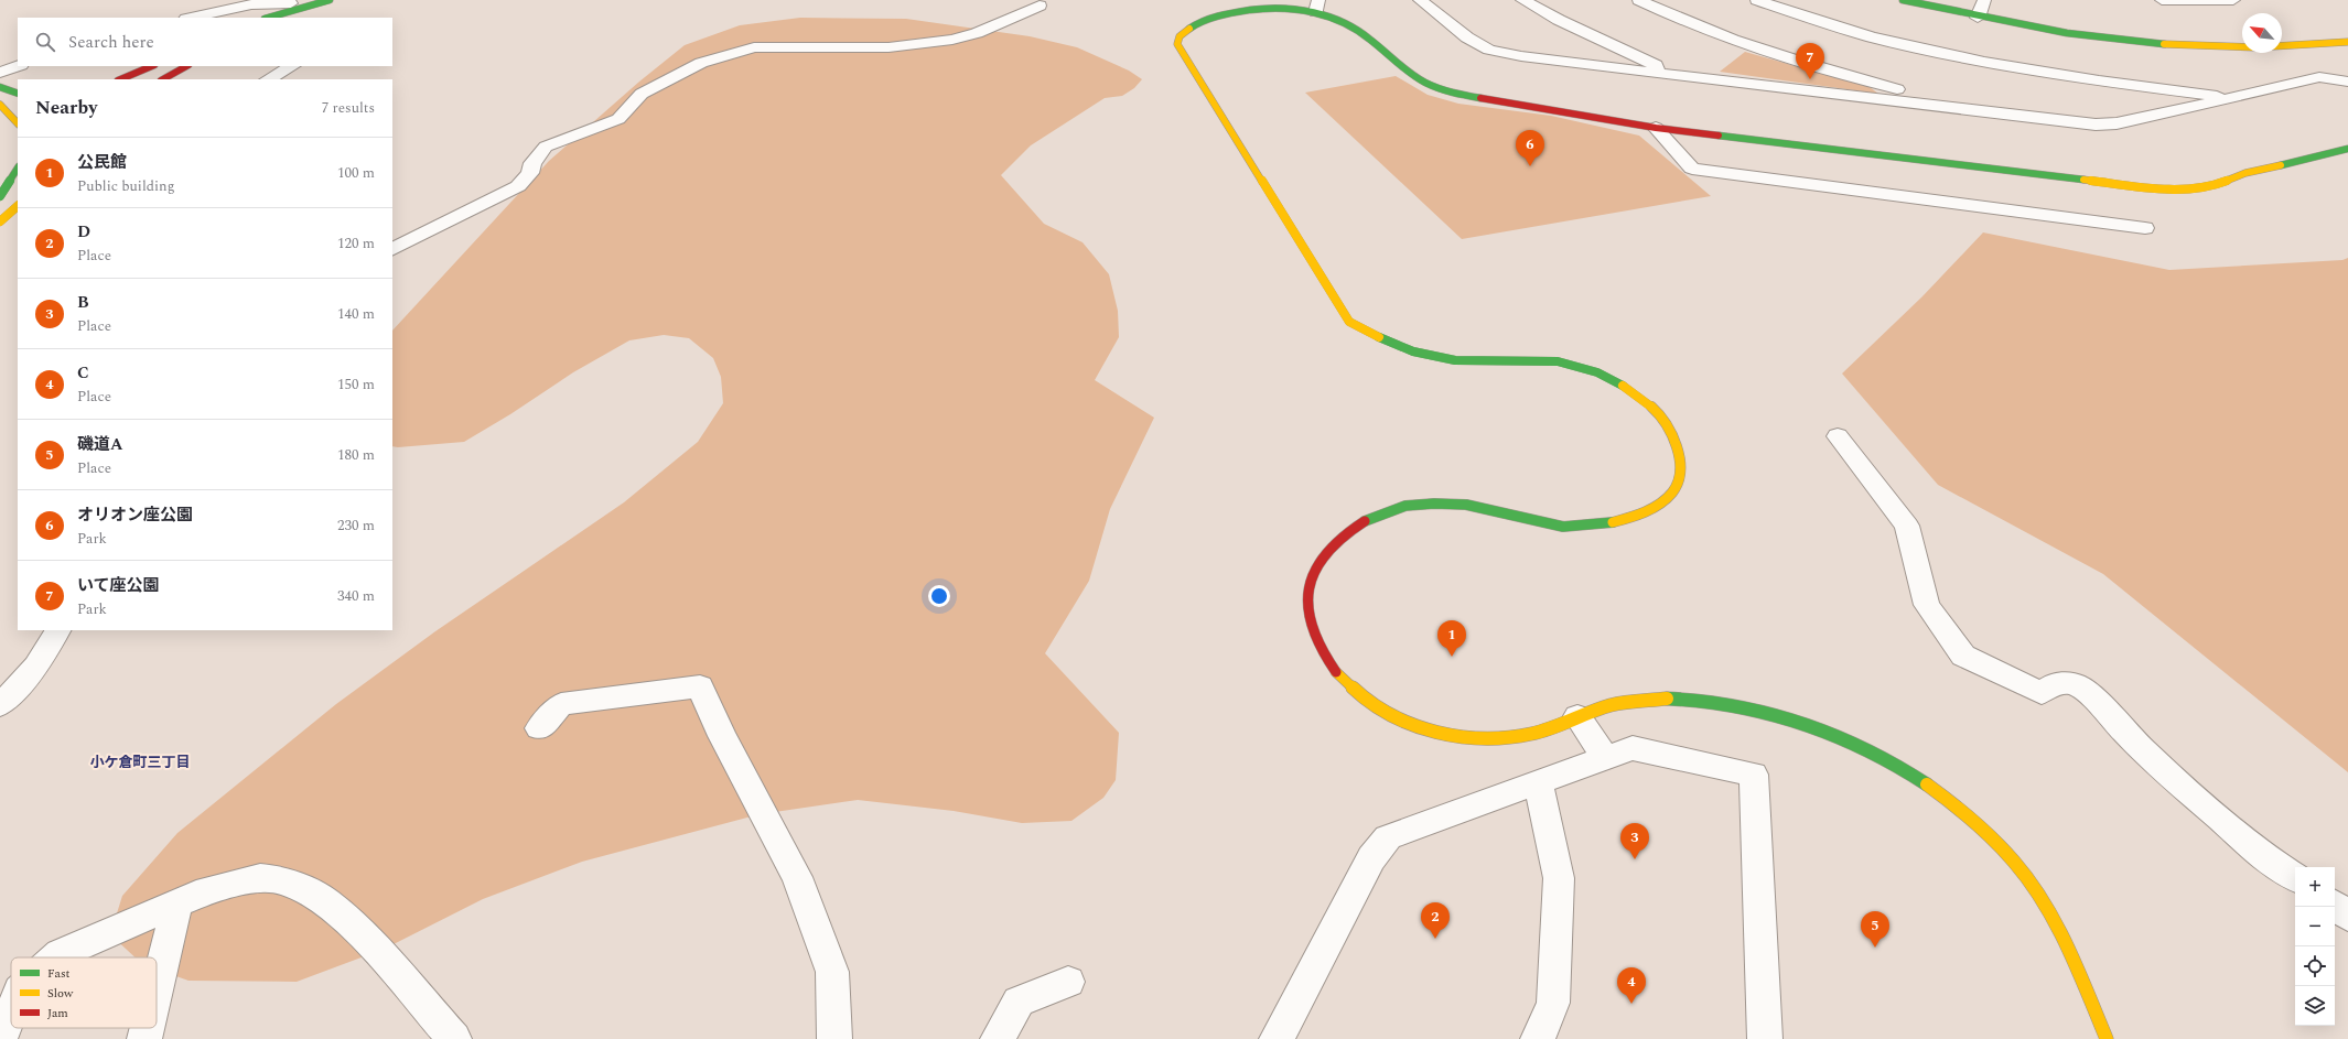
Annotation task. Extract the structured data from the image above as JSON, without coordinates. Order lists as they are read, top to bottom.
{
  "districts": ["小ケ倉町三丁目"],
  "legend": ["Fast", "Slow", "Jam"],
  "north": "top left",
  "page": {
    "search": "Search here",
    "pins": [
      "7",
      "6",
      "1",
      "3",
      "2",
      "5",
      "4"
    ],
    "heading": ["Nearby", "7 results"],
    "list": [
      {
        "mark": "1",
        "name": "公民館",
        "note": "Public building",
        "value": "100 m"
      },
      {
        "mark": "2",
        "name": "D",
        "note": "Place",
        "value": "120 m"
      },
      {
        "mark": "3",
        "name": "B",
        "note": "Place",
        "value": "140 m"
      },
      {
        "mark": "4",
        "name": "C",
        "note": "Place",
        "value": "150 m"
      },
      {
        "mark": "5",
        "name": "磯道A",
        "note": "Place",
        "value": "180 m"
      },
      {
        "mark": "6",
        "name": "オリオン座公園",
        "note": "Park",
        "value": "230 m"
      },
      {
        "mark": "7",
        "name": "いて座公園",
        "note": "Park",
        "value": "340 m"
      }
    ],
    "map_buttons": ["+", "−"]
  }
}
